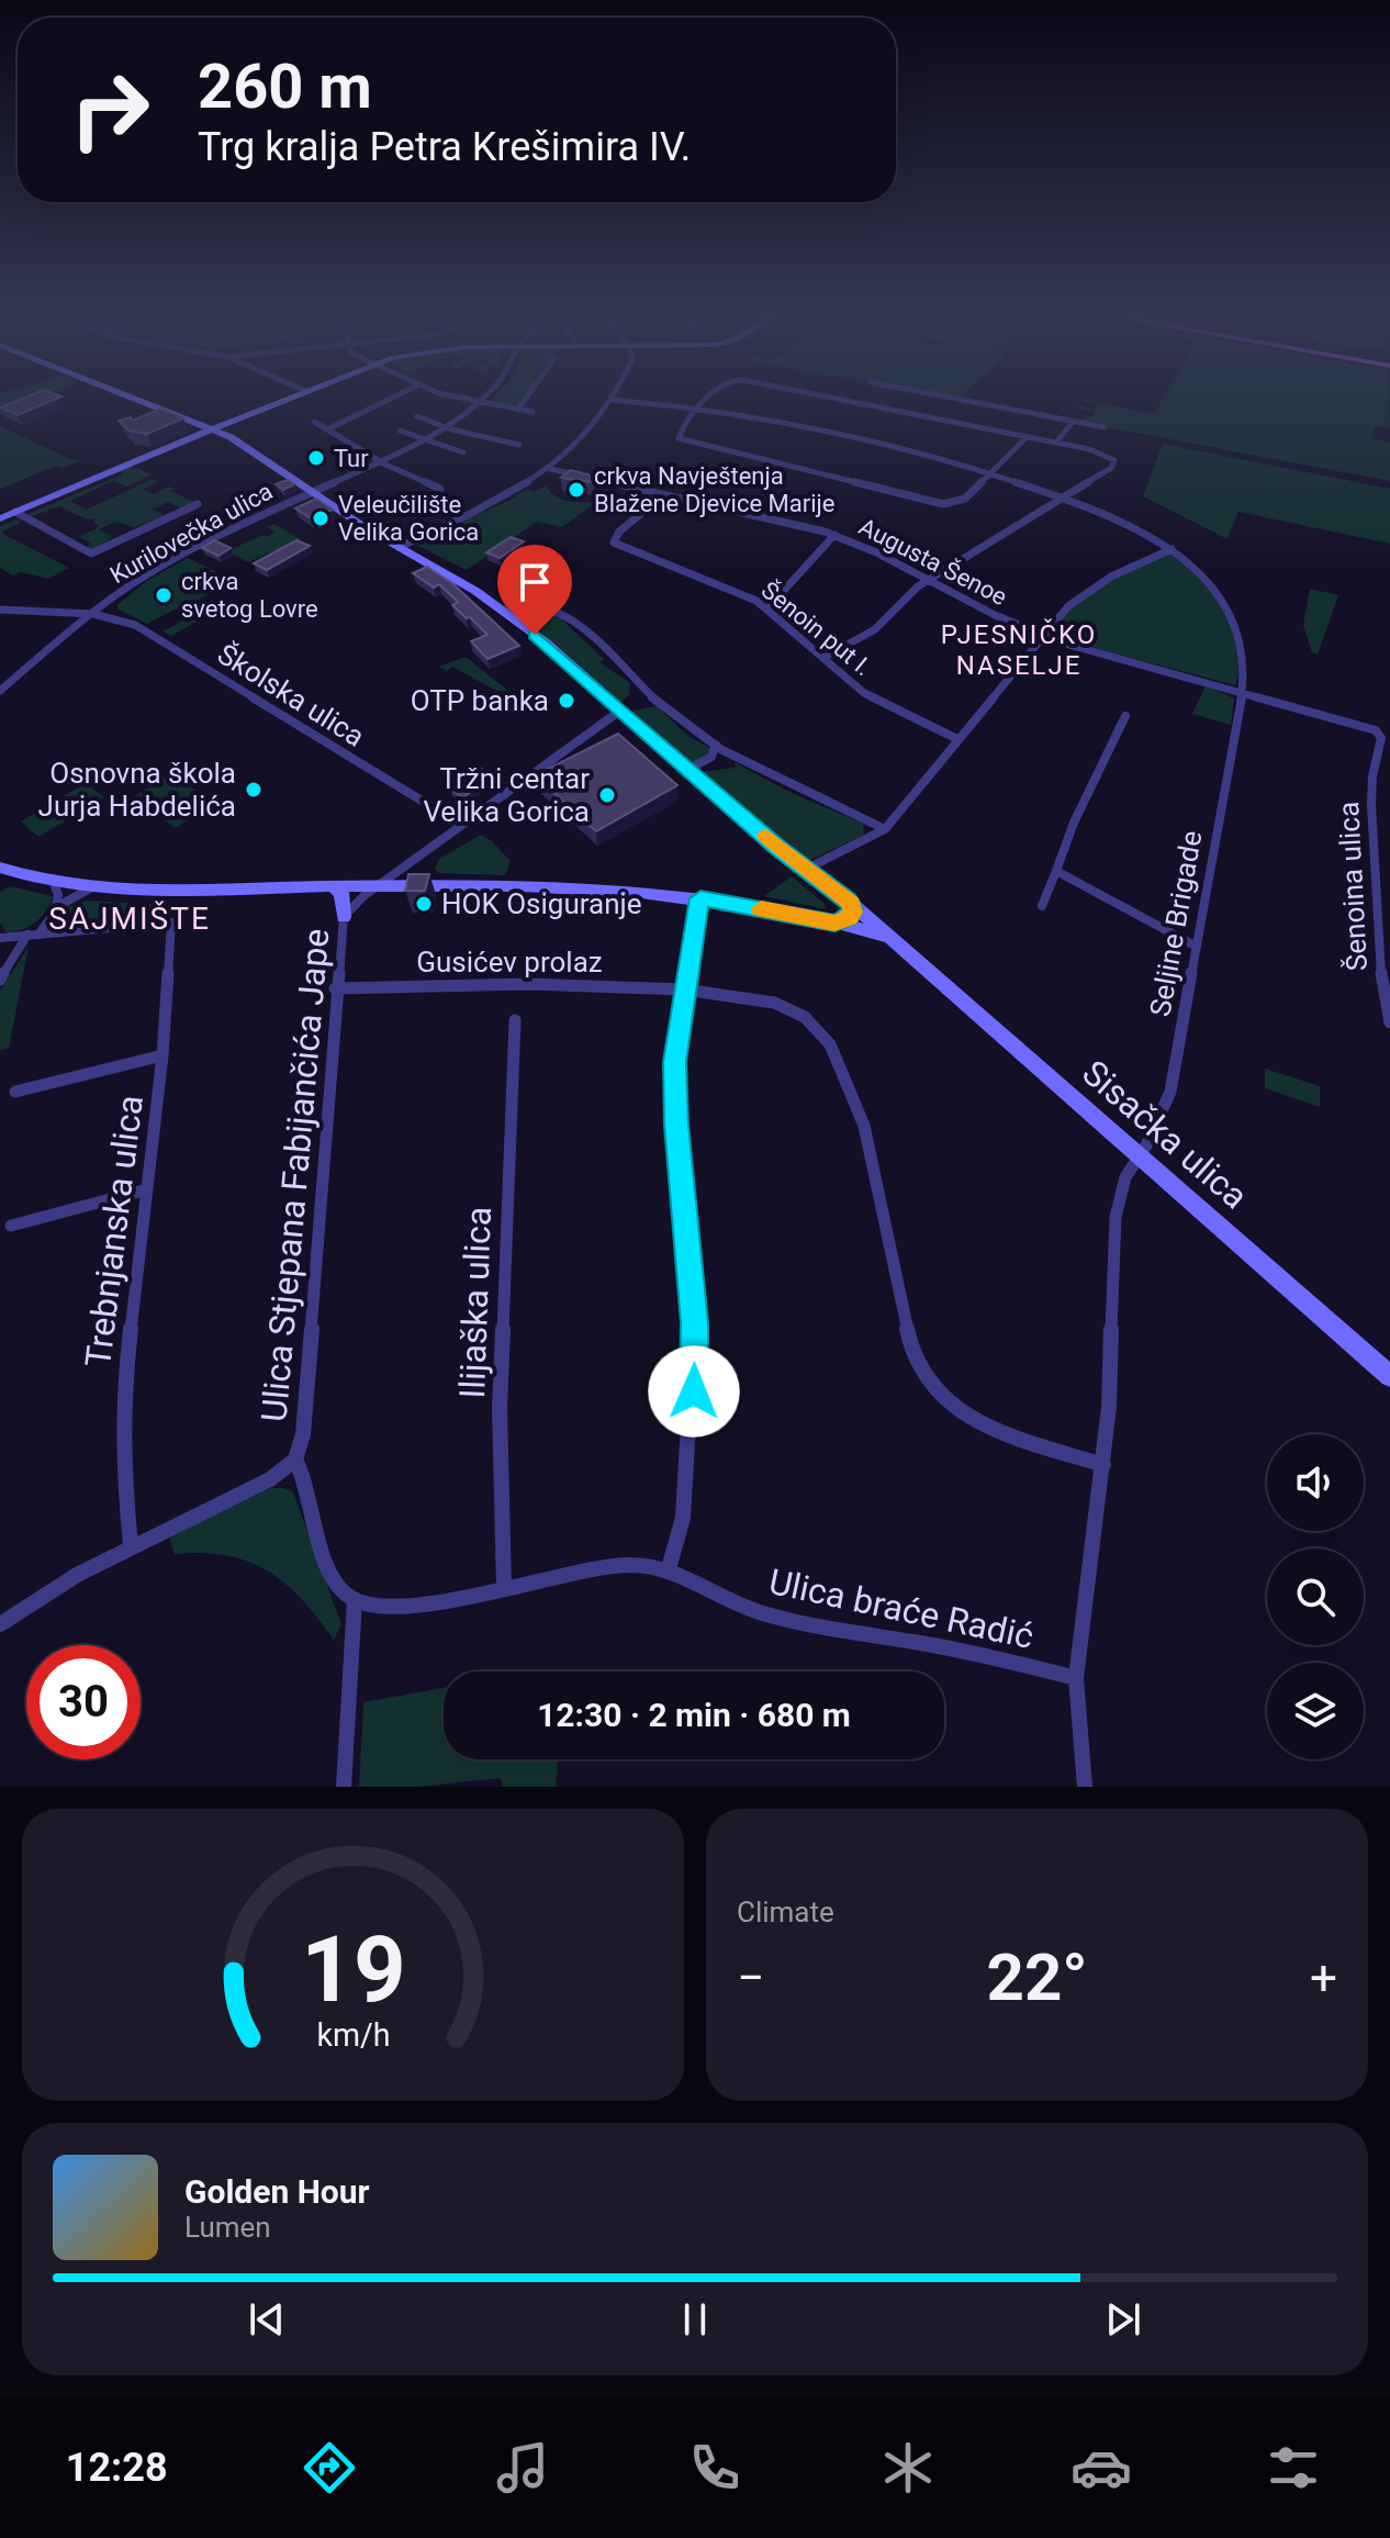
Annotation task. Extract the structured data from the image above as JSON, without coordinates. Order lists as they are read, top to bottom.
{
  "streets": {
    "main road": ["Sisačka ulica"],
    "street": [
      "Kurilovečka ulica",
      "Augusta Šenoe",
      "Šenoin put I.",
      "Školska ulica",
      "Šenoina ulica",
      "Seljine Brigade",
      "Gusićev prolaz",
      "Ulica Stjepana Fabijančića Jape",
      "Trebnjanska ulica",
      "Ilijaška ulica",
      "Ulica braće Radić"
    ]
  },
  "crossings": [
    ["Kurilovečka ulica", "Školska ulica"],
    ["Kurilovečka ulica", "Sisačka ulica"],
    ["Augusta Šenoe", "Šenoin put I."],
    ["Augusta Šenoe", "Šenoina ulica"],
    ["Augusta Šenoe", "Seljine Brigade"],
    ["Školska ulica", "Ulica Stjepana Fabijančića Jape"],
    ["Šenoina ulica", "Seljine Brigade"],
    ["Seljine Brigade", "Sisačka ulica"],
    ["Gusićev prolaz", "Ulica Stjepana Fabijančića Jape"],
    ["Sisačka ulica", "Ulica Stjepana Fabijančića Jape"],
    ["Ulica Stjepana Fabijančića Jape", "Trebnjanska ulica"],
    ["Ilijaška ulica", "Ulica braće Radić"]
  ],
  "districts": ["PJESNIČKO NASELJE", "SAJMIŠTE"],
  "places": [
    "Tur",
    "crkva Navještenja Blažene Djevice Marije",
    "Veleučilište Velika Gorica",
    "crkva svetog Lovre",
    "OTP banka",
    "Osnovna škola Jurja Habdelića",
    "Tržni centar Velika Gorica",
    "HOK Osiguranje"
  ],
  "page": {
    "turn": ["260 m", "Trg kralja Petra Krešimira IV."],
    "limit": "30",
    "trip": "12:30 · 2 min · 680 m",
    "tile": "Climate",
    "heat": ["−", "22°", "+"],
    "song": ["Golden Hour", "Lumen"],
    "tabs": "12:28",
    "gauge": ["19", "km/h"]
  }
}
